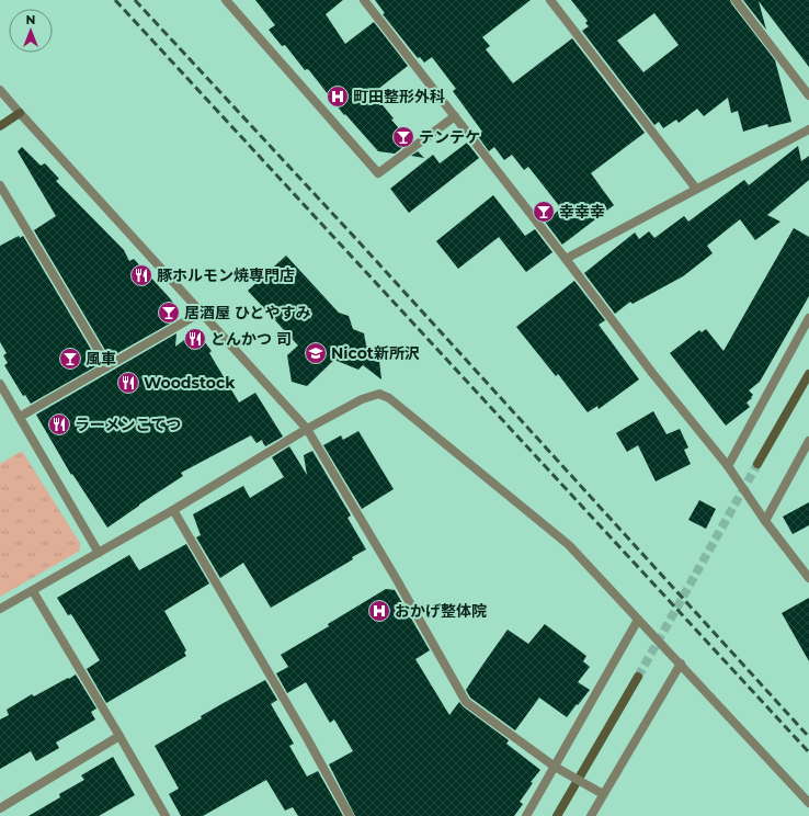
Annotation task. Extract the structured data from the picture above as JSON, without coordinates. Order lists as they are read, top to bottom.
{
  "places": {
    "hospital": ["町田整形外科", "おかげ整体院"],
    "bar": [
      "テンテケ",
      "幸幸幸",
      "居酒屋 ひとやすみ",
      "風車"
    ],
    "restaurant": [
      "豚ホルモン焼専門店",
      "とんかつ 司",
      "Woodstock",
      "ラーメンこてつ"
    ],
    "school or university": ["Nicot新所沢"]
  },
  "north": "top"
}
